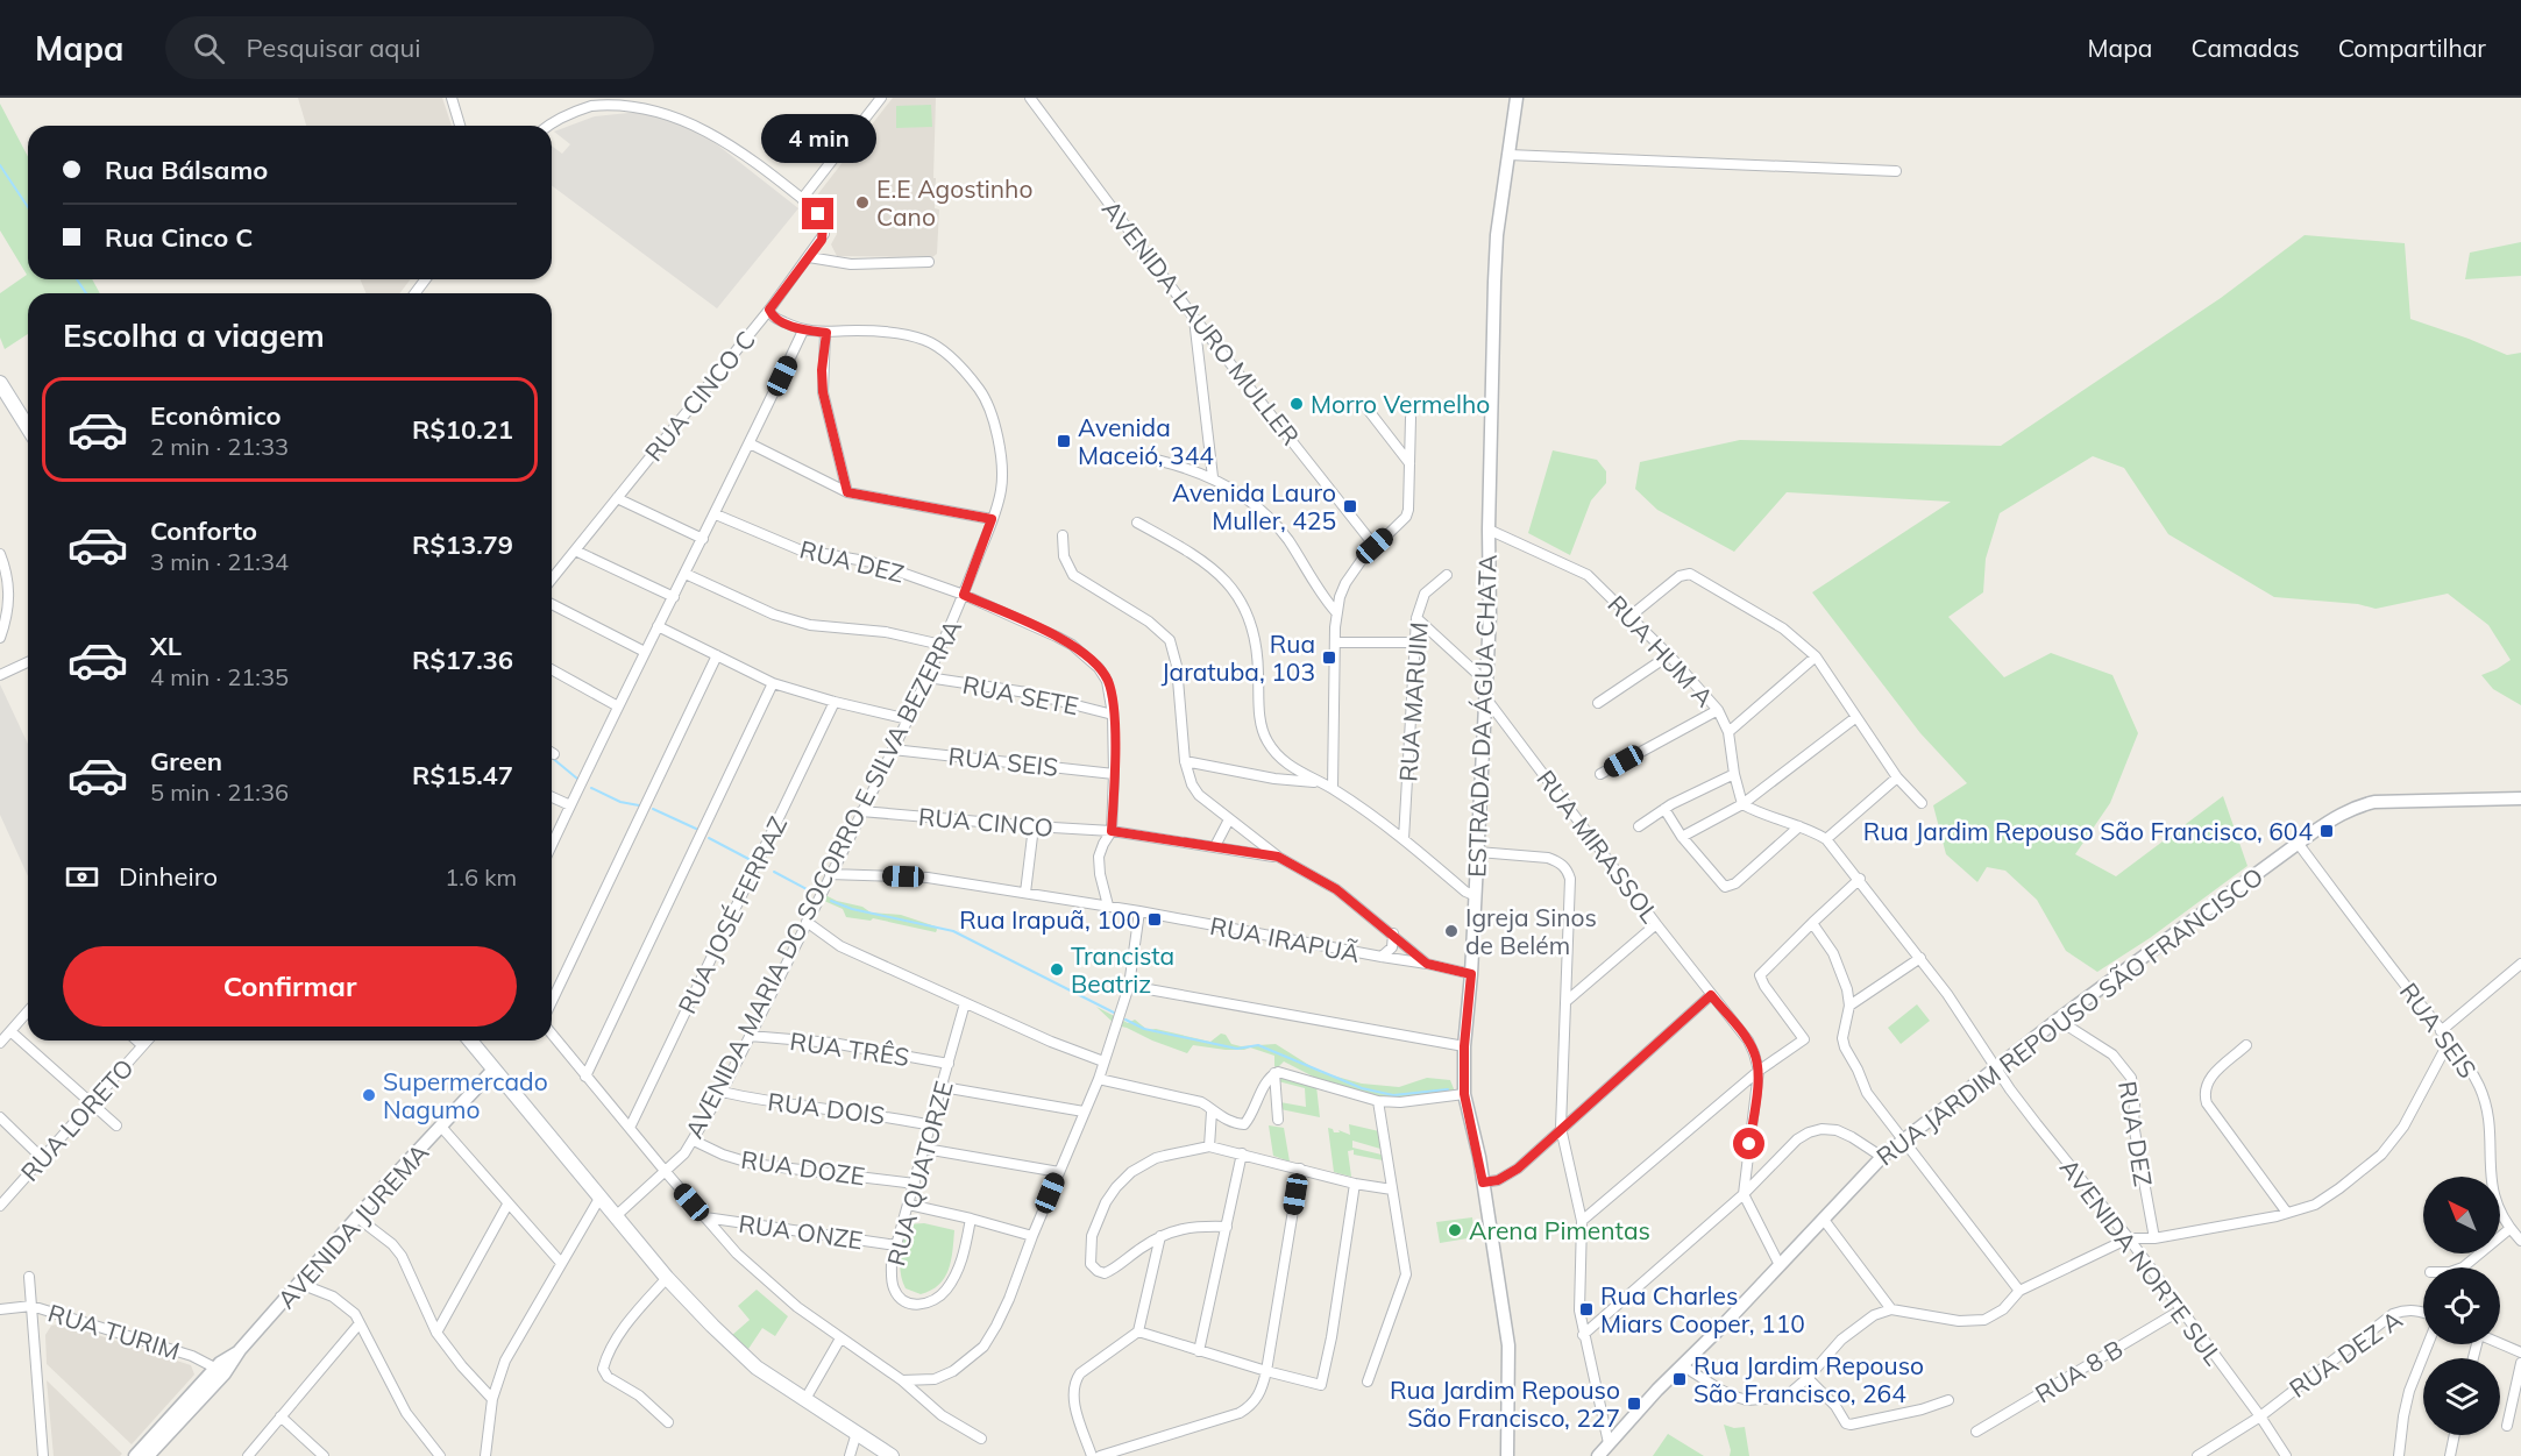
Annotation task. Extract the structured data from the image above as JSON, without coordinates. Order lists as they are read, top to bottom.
{
  "streets": {
    "street": [
      "AVENIDA LAURO MULLER",
      "RUA CINCO C",
      "RUA DEZ",
      "RUA HUM A",
      "RUA SETE",
      "RUA MARUIM",
      "ESTRADA DA ÁGUA CHATA",
      "RUA SEIS",
      "RUA CINCO",
      "RUA MIRASSOL",
      "AVENIDA MARIA DO SOCORRO E SILVA BEZERRA",
      "RUA JOSÉ FERRAZ",
      "RUA IRAPUÃ",
      "RUA JARDIM REPOUSO SÃO FRANCISCO",
      "RUA TRÊS",
      "RUA DOIS",
      "RUA LORETO",
      "RUA DOZE",
      "RUA QUATORZE",
      "AVENIDA JUREMA",
      "RUA ONZE",
      "AVENIDA NORTE SUL",
      "RUA TURIM",
      "RUA DEZ A",
      "RUA 8 B"
    ]
  },
  "crossings": [
    ["RUA DEZ", "RUA SETE"],
    ["RUA DEZ", "RUA SEIS"],
    ["RUA DEZ", "RUA CINCO"],
    ["RUA DEZ", "AVENIDA MARIA DO SOCORRO E SILVA BEZERRA"],
    ["RUA DEZ", "RUA IRAPUÃ"],
    ["RUA DEZ", "RUA JARDIM REPOUSO SÃO FRANCISCO"],
    ["RUA HUM A", "ESTRADA DA ÁGUA CHATA"],
    ["RUA SETE", "AVENIDA MARIA DO SOCORRO E SILVA BEZERRA"],
    ["ESTRADA DA ÁGUA CHATA", "RUA MIRASSOL"],
    ["ESTRADA DA ÁGUA CHATA", "RUA IRAPUÃ"],
    ["RUA SEIS", "AVENIDA MARIA DO SOCORRO E SILVA BEZERRA"],
    ["RUA SEIS", "RUA JARDIM REPOUSO SÃO FRANCISCO"],
    ["RUA CINCO", "AVENIDA MARIA DO SOCORRO E SILVA BEZERRA"],
    ["AVENIDA MARIA DO SOCORRO E SILVA BEZERRA", "RUA IRAPUÃ"],
    ["AVENIDA MARIA DO SOCORRO E SILVA BEZERRA", "RUA TRÊS"],
    ["AVENIDA MARIA DO SOCORRO E SILVA BEZERRA", "RUA DOIS"],
    ["AVENIDA MARIA DO SOCORRO E SILVA BEZERRA", "RUA DOZE"],
    ["RUA JARDIM REPOUSO SÃO FRANCISCO", "AVENIDA NORTE SUL"],
    ["RUA TRÊS", "RUA QUATORZE"],
    ["RUA DOIS", "RUA QUATORZE"],
    ["RUA DOZE", "RUA QUATORZE"],
    ["RUA QUATORZE", "RUA ONZE"],
    ["AVENIDA JUREMA", "RUA TURIM"],
    ["AVENIDA NORTE SUL", "RUA DEZ A"],
    ["AVENIDA NORTE SUL", "RUA 8 B"]
  ],
  "places": {
    "other": [
      "E.E Agostinho Cano",
      "Morro Vermelho",
      "Igreja Sinos de Belém",
      "Trancista Beatriz",
      "Supermercado Nagumo",
      "Arena Pimentas"
    ],
    "transit": [
      "Avenida Maceió, 344",
      "Avenida Lauro Muller, 425",
      "Rua Jaratuba, 103",
      "Rua Jardim Repouso São Francisco, 604",
      "Rua Irapuã, 100",
      "Rua Charles Miars Cooper, 110",
      "Rua Jardim Repouso São Francisco, 264",
      "Rua Jardim Repouso São Francisco, 227"
    ]
  },
  "north": "top left",
  "page": {
    "header": "Mapa",
    "search": "Pesquisar aqui",
    "nav": ["Mapa", "Camadas", "Compartilhar"],
    "bubble": "4 min",
    "banner": ["Rua Bálsamo", "Rua Cinco C"],
    "heading": "Escolha a viagem",
    "list": [
      {
        "name": "Econômico",
        "note": "2 min · 21:33",
        "value": "R$10.21"
      },
      {
        "name": "Conforto",
        "note": "3 min · 21:34",
        "value": "R$13.79"
      },
      {
        "name": "XL",
        "note": "4 min · 21:35",
        "value": "R$17.36"
      },
      {
        "name": "Green",
        "note": "5 min · 21:36",
        "value": "R$15.47"
      }
    ],
    "pay": ["Dinheiro", "1.6 km"],
    "buttons": "Confirmar"
  }
}
